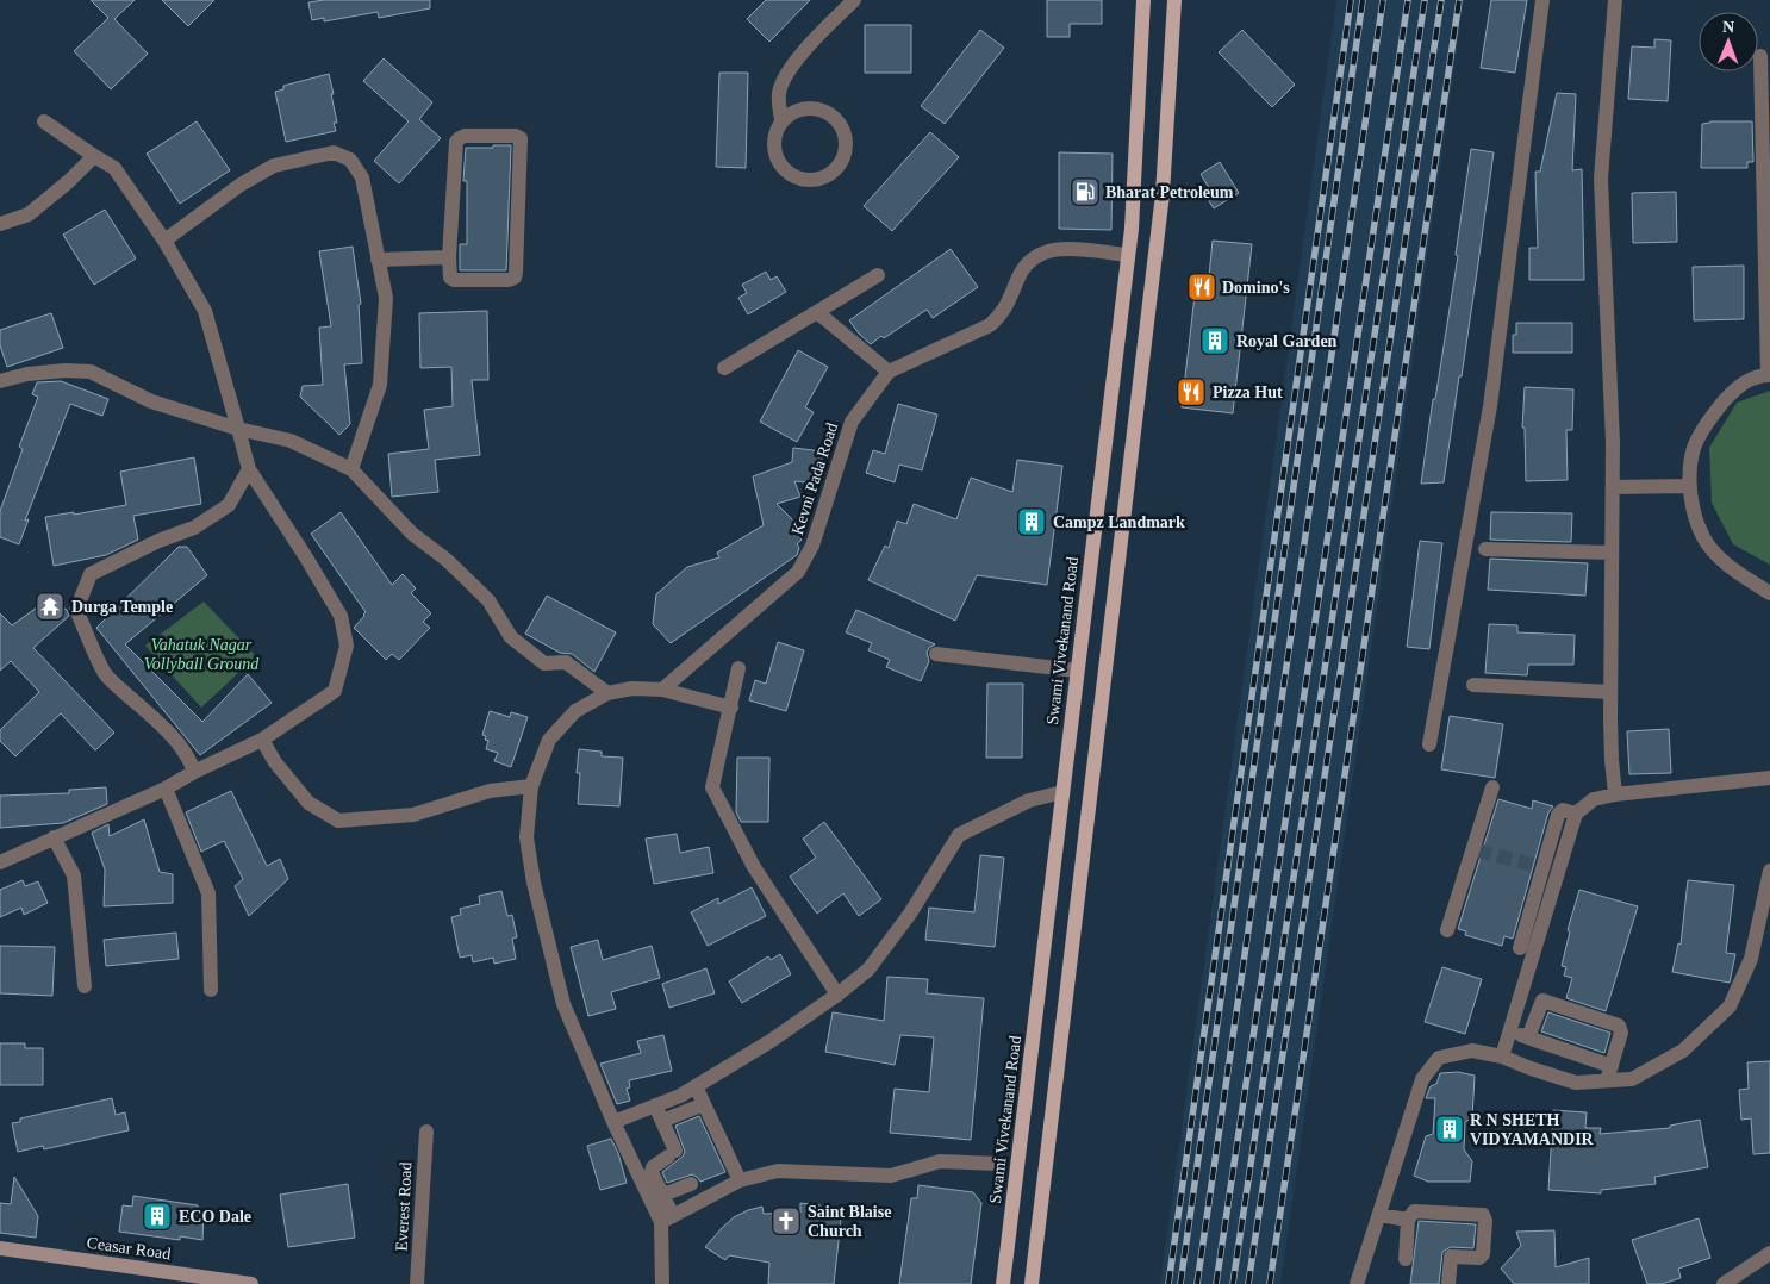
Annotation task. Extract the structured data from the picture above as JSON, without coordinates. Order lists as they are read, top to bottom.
{
  "streets": {
    "main road": ["Swami Vivekanand Road", "Ceasar Road"],
    "street": ["Kevni Pada Road", "Everest Road"]
  },
  "crossings": [
    ["Kevni Pada Road", "Swami Vivekanand Road"]
  ],
  "parks": ["Vahatuk Nagar Vollyball Ground"],
  "places": {
    "fuel station": ["Bharat Petroleum"],
    "restaurant": ["Domino's", "Pizza Hut"],
    "building": [
      "Royal Garden",
      "Campz Landmark",
      "R N SHETH VIDYAMANDIR",
      "ECO Dale"
    ],
    "temple": ["Durga Temple"],
    "church": ["Saint Blaise Church"]
  },
  "north": "top"
}
